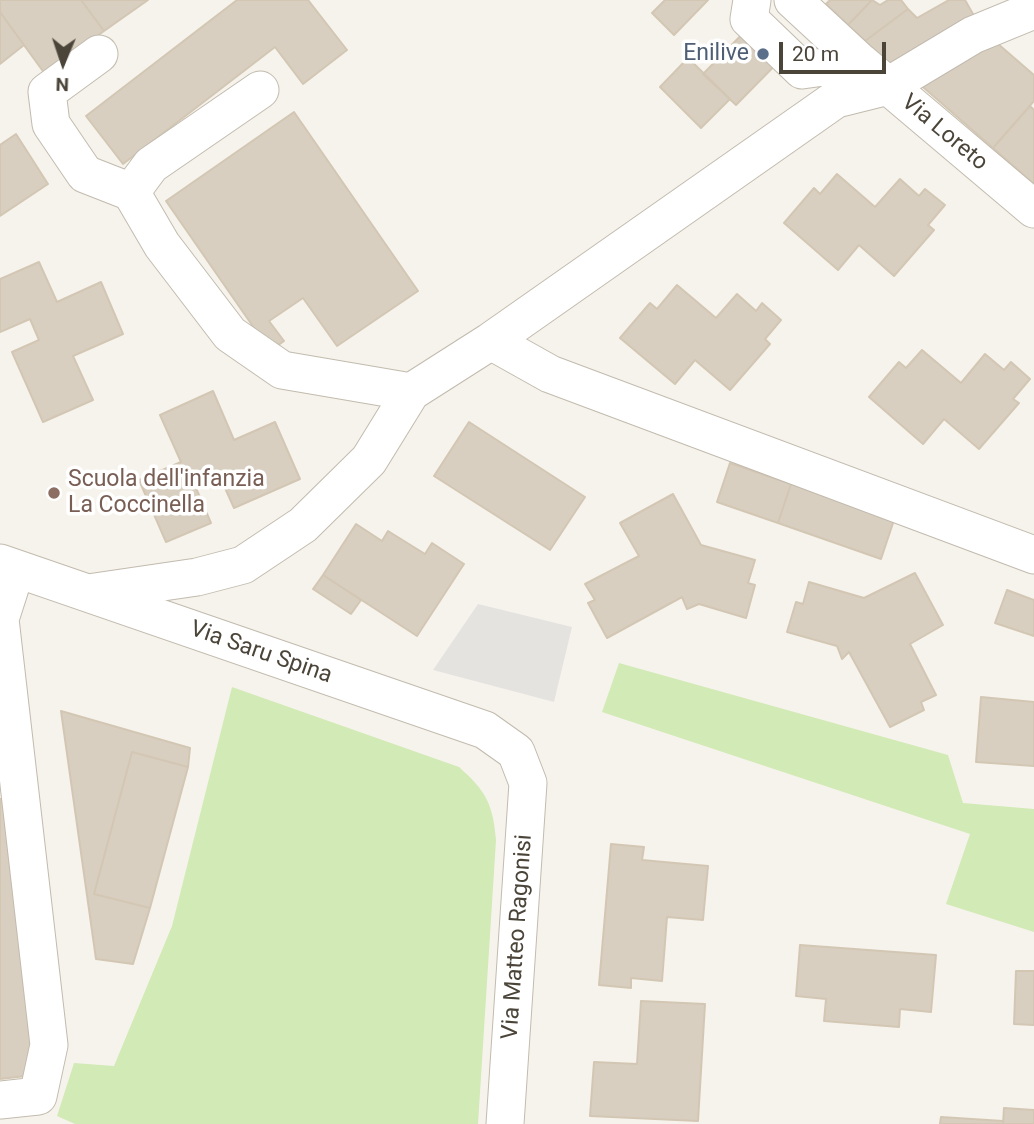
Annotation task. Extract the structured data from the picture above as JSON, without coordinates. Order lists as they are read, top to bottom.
{
  "streets": {
    "street": ["Via Loreto", "Via Saru Spina", "Via Matteo Ragonisi"]
  },
  "crossings": [
    ["Via Saru Spina", "Via Matteo Ragonisi"]
  ],
  "places": ["Enilive", "Scuola dell'infanzia La Coccinella"],
  "scale_bar": "20 m",
  "north": "bottom"
}
